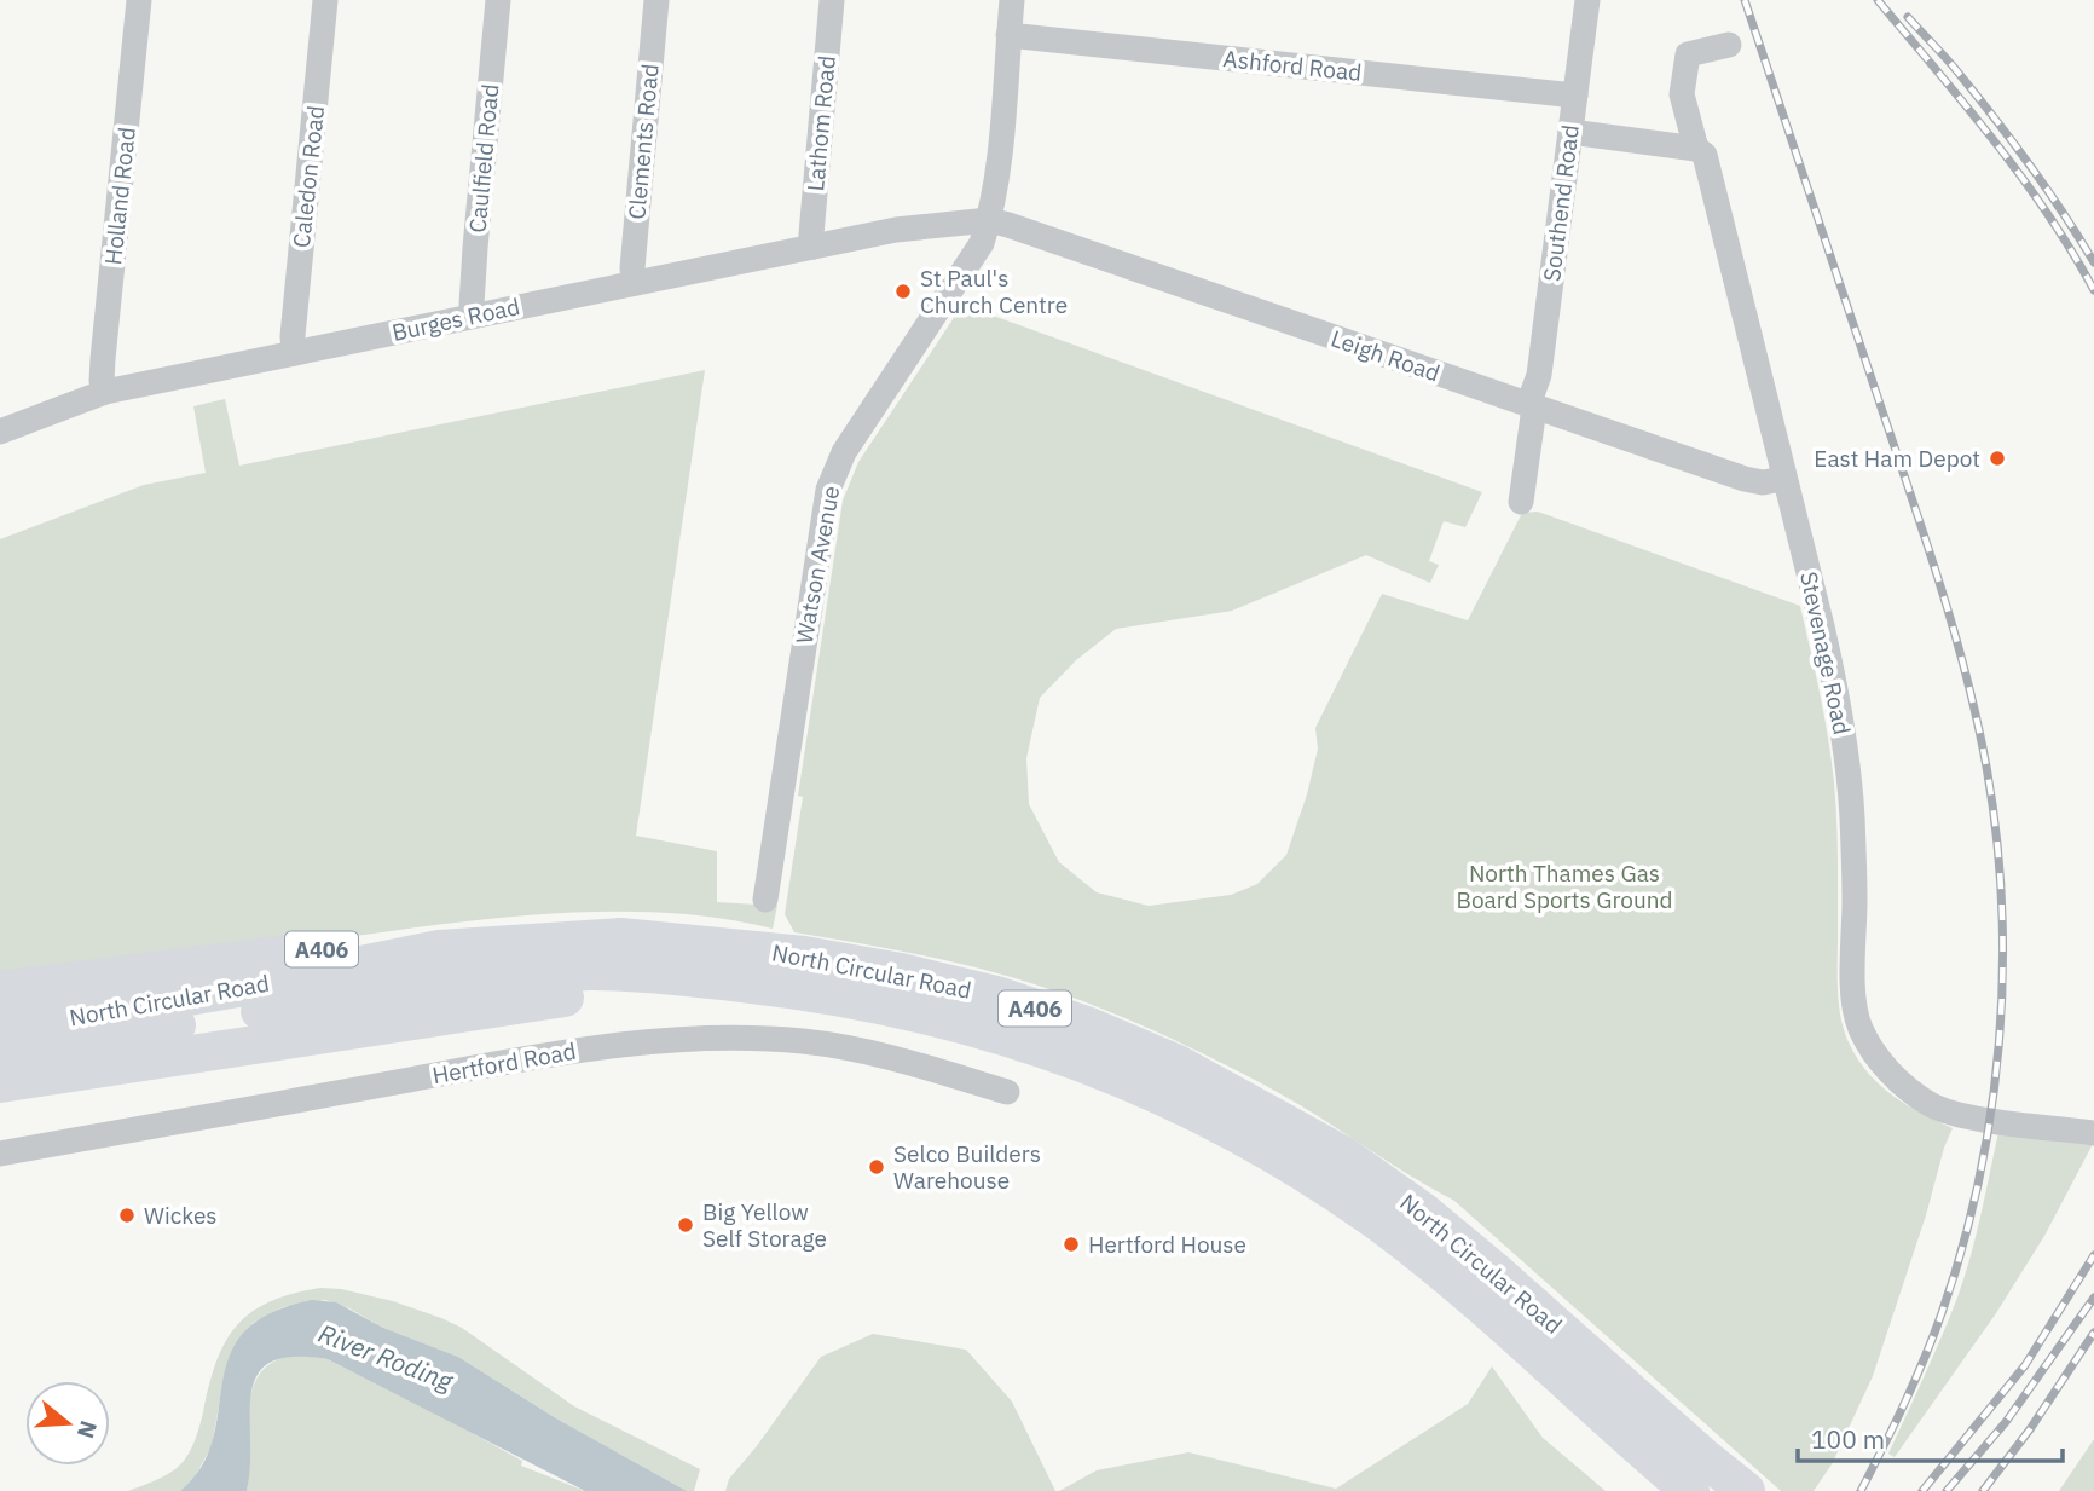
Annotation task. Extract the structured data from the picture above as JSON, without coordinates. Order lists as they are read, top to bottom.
{
  "streets": {
    "highway": ["A406", "North Circular Road"],
    "street": [
      "Ashford Road",
      "Lathom Road",
      "Clements Road",
      "Caulfield Road",
      "Caledon Road",
      "Holland Road",
      "Southend Road",
      "Burges Road",
      "Leigh Road",
      "Watson Avenue",
      "Stevenage Road",
      "Hertford Road"
    ]
  },
  "crossings": [
    ["Ashford Road", "Southend Road"],
    ["Lathom Road", "Burges Road"],
    ["Clements Road", "Burges Road"],
    ["Caulfield Road", "Burges Road"],
    ["Caledon Road", "Burges Road"],
    ["Holland Road", "Burges Road"],
    ["Southend Road", "Leigh Road"],
    ["Burges Road", "Leigh Road"],
    ["Burges Road", "Watson Avenue"],
    ["Leigh Road", "Watson Avenue"],
    ["Leigh Road", "Stevenage Road"],
    ["A406", "North Circular Road"]
  ],
  "water": ["River Roding"],
  "parks": ["North Thames Gas Board Sports Ground"],
  "places": [
    "St Paul's Church Centre",
    "East Ham Depot",
    "Selco Builders Warehouse",
    "Wickes",
    "Big Yellow Self Storage",
    "Hertford House"
  ],
  "scale_bar": "100 m",
  "north": "right"
}
